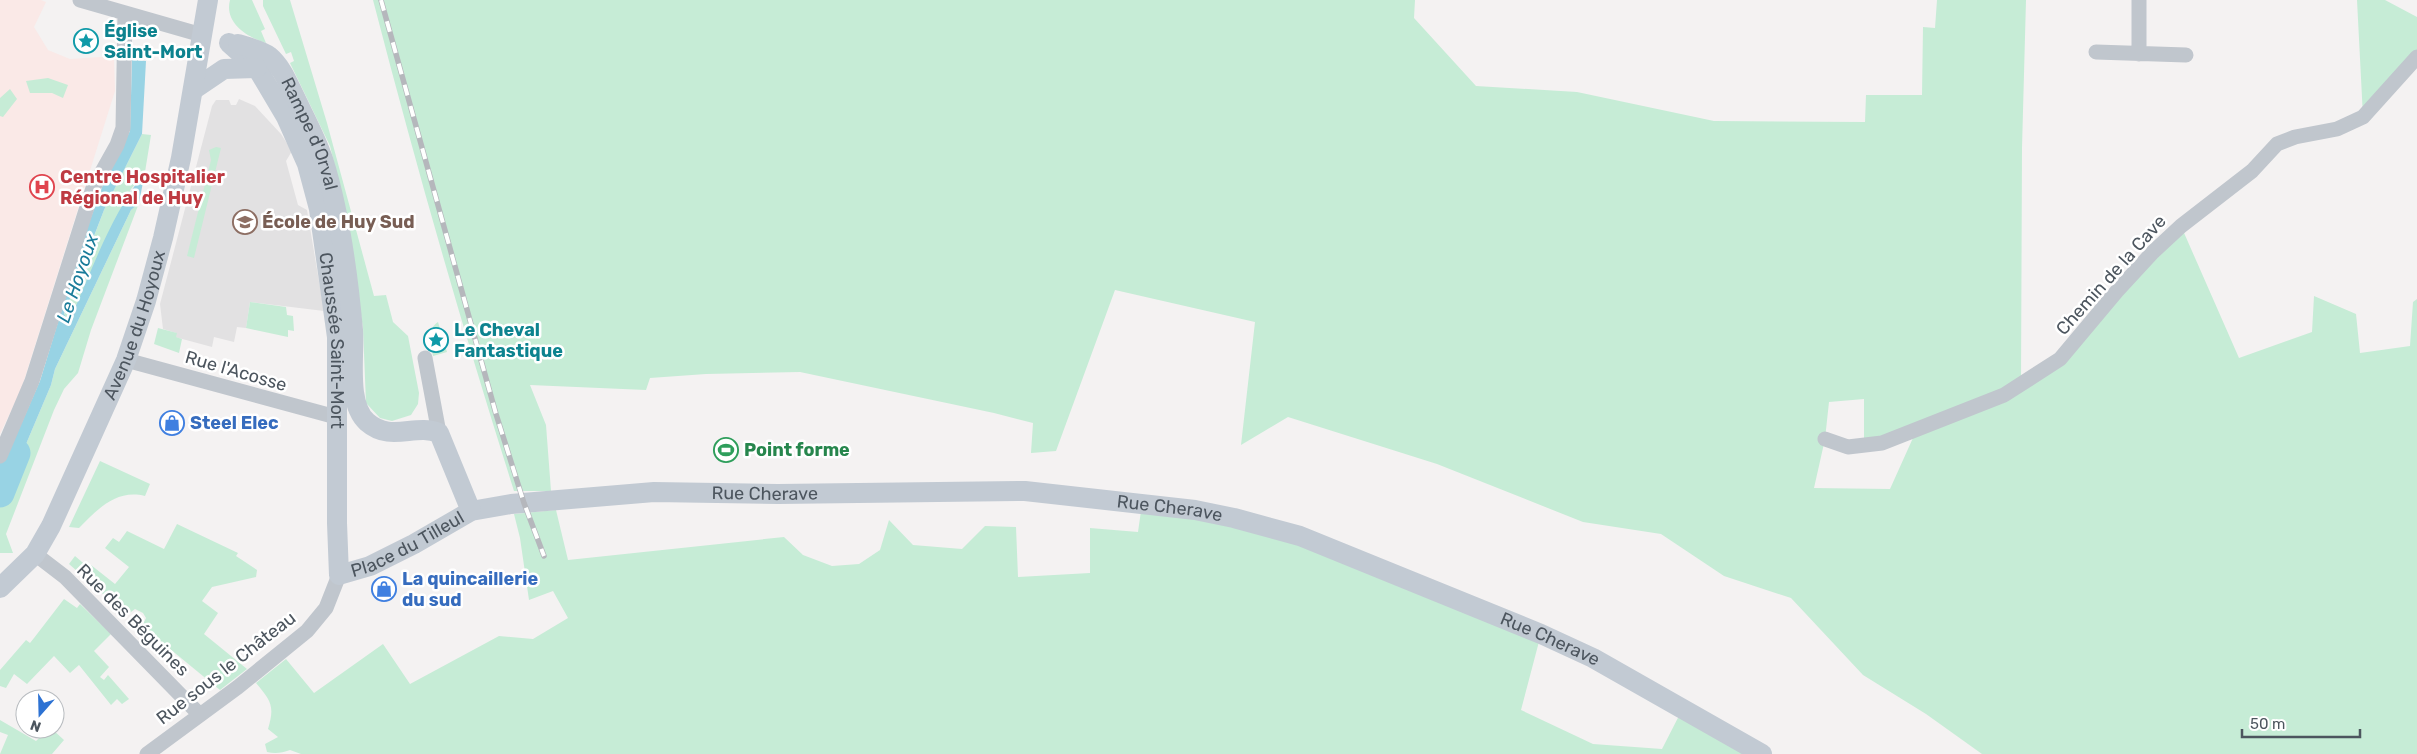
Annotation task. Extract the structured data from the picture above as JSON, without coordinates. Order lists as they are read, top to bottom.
{
  "streets": {
    "street": [
      "Rampe d'Orval",
      "Chemin de la Cave",
      "Avenue du Hoyoux",
      "Chaussée Saint-Mort",
      "Rue l'Acosse",
      "Rue Cherave",
      "Place du Tilleul",
      "Rue des Béguines",
      "Rue sous le Château"
    ]
  },
  "crossings": [
    ["Rampe d'Orval", "Avenue du Hoyoux"],
    ["Rampe d'Orval", "Chaussée Saint-Mort"],
    ["Rampe d'Orval", "Place du Tilleul"],
    ["Avenue du Hoyoux", "Rue l'Acosse"],
    ["Avenue du Hoyoux", "Rue des Béguines"],
    ["Chaussée Saint-Mort", "Rue l'Acosse"],
    ["Chaussée Saint-Mort", "Place du Tilleul"],
    ["Rue Cherave", "Place du Tilleul"],
    ["Place du Tilleul", "Rue sous le Château"],
    ["Rue des Béguines", "Rue sous le Château"]
  ],
  "water": ["Le Hoyoux"],
  "places": {
    "place": ["Église Saint-Mort", "Le Cheval Fantastique"],
    "hospital": ["Centre Hospitalier Régional de Huy"],
    "school or university": ["École de Huy Sud"],
    "shop": ["Steel Elec", "La quincaillerie du sud"],
    "sports": ["Point forme"]
  },
  "scale_bar": "50 m",
  "north": "bottom"
}
